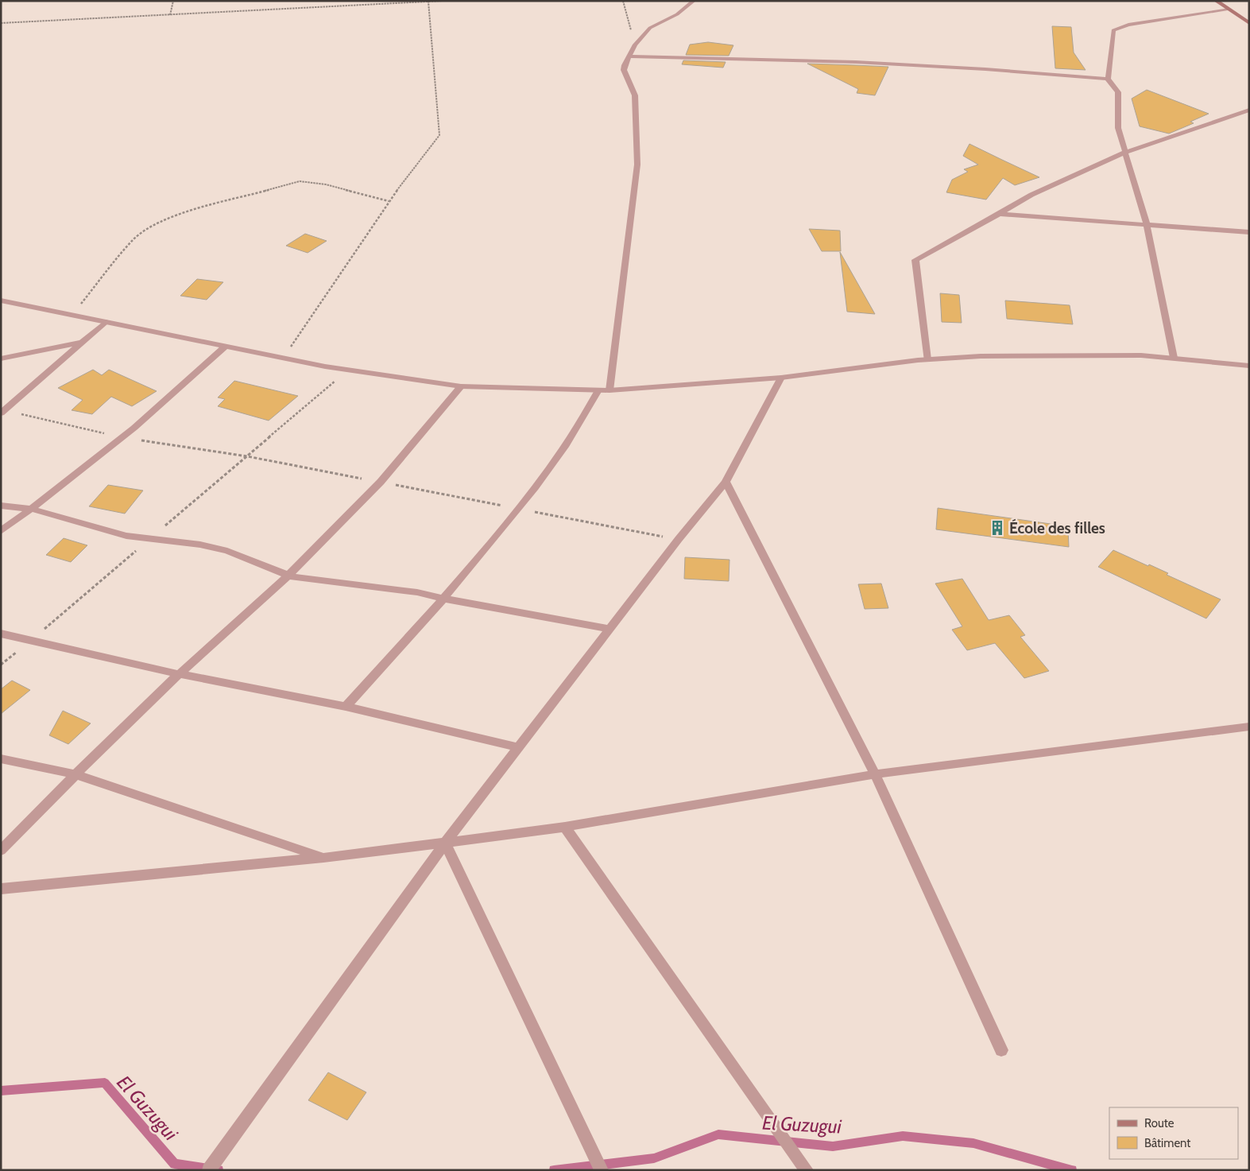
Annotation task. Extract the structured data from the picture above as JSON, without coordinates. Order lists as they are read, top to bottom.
{
  "water": ["El Guzugui"],
  "places": {
    "building": ["École des filles"]
  },
  "legend": ["Route", "Bâtiment"]
}
